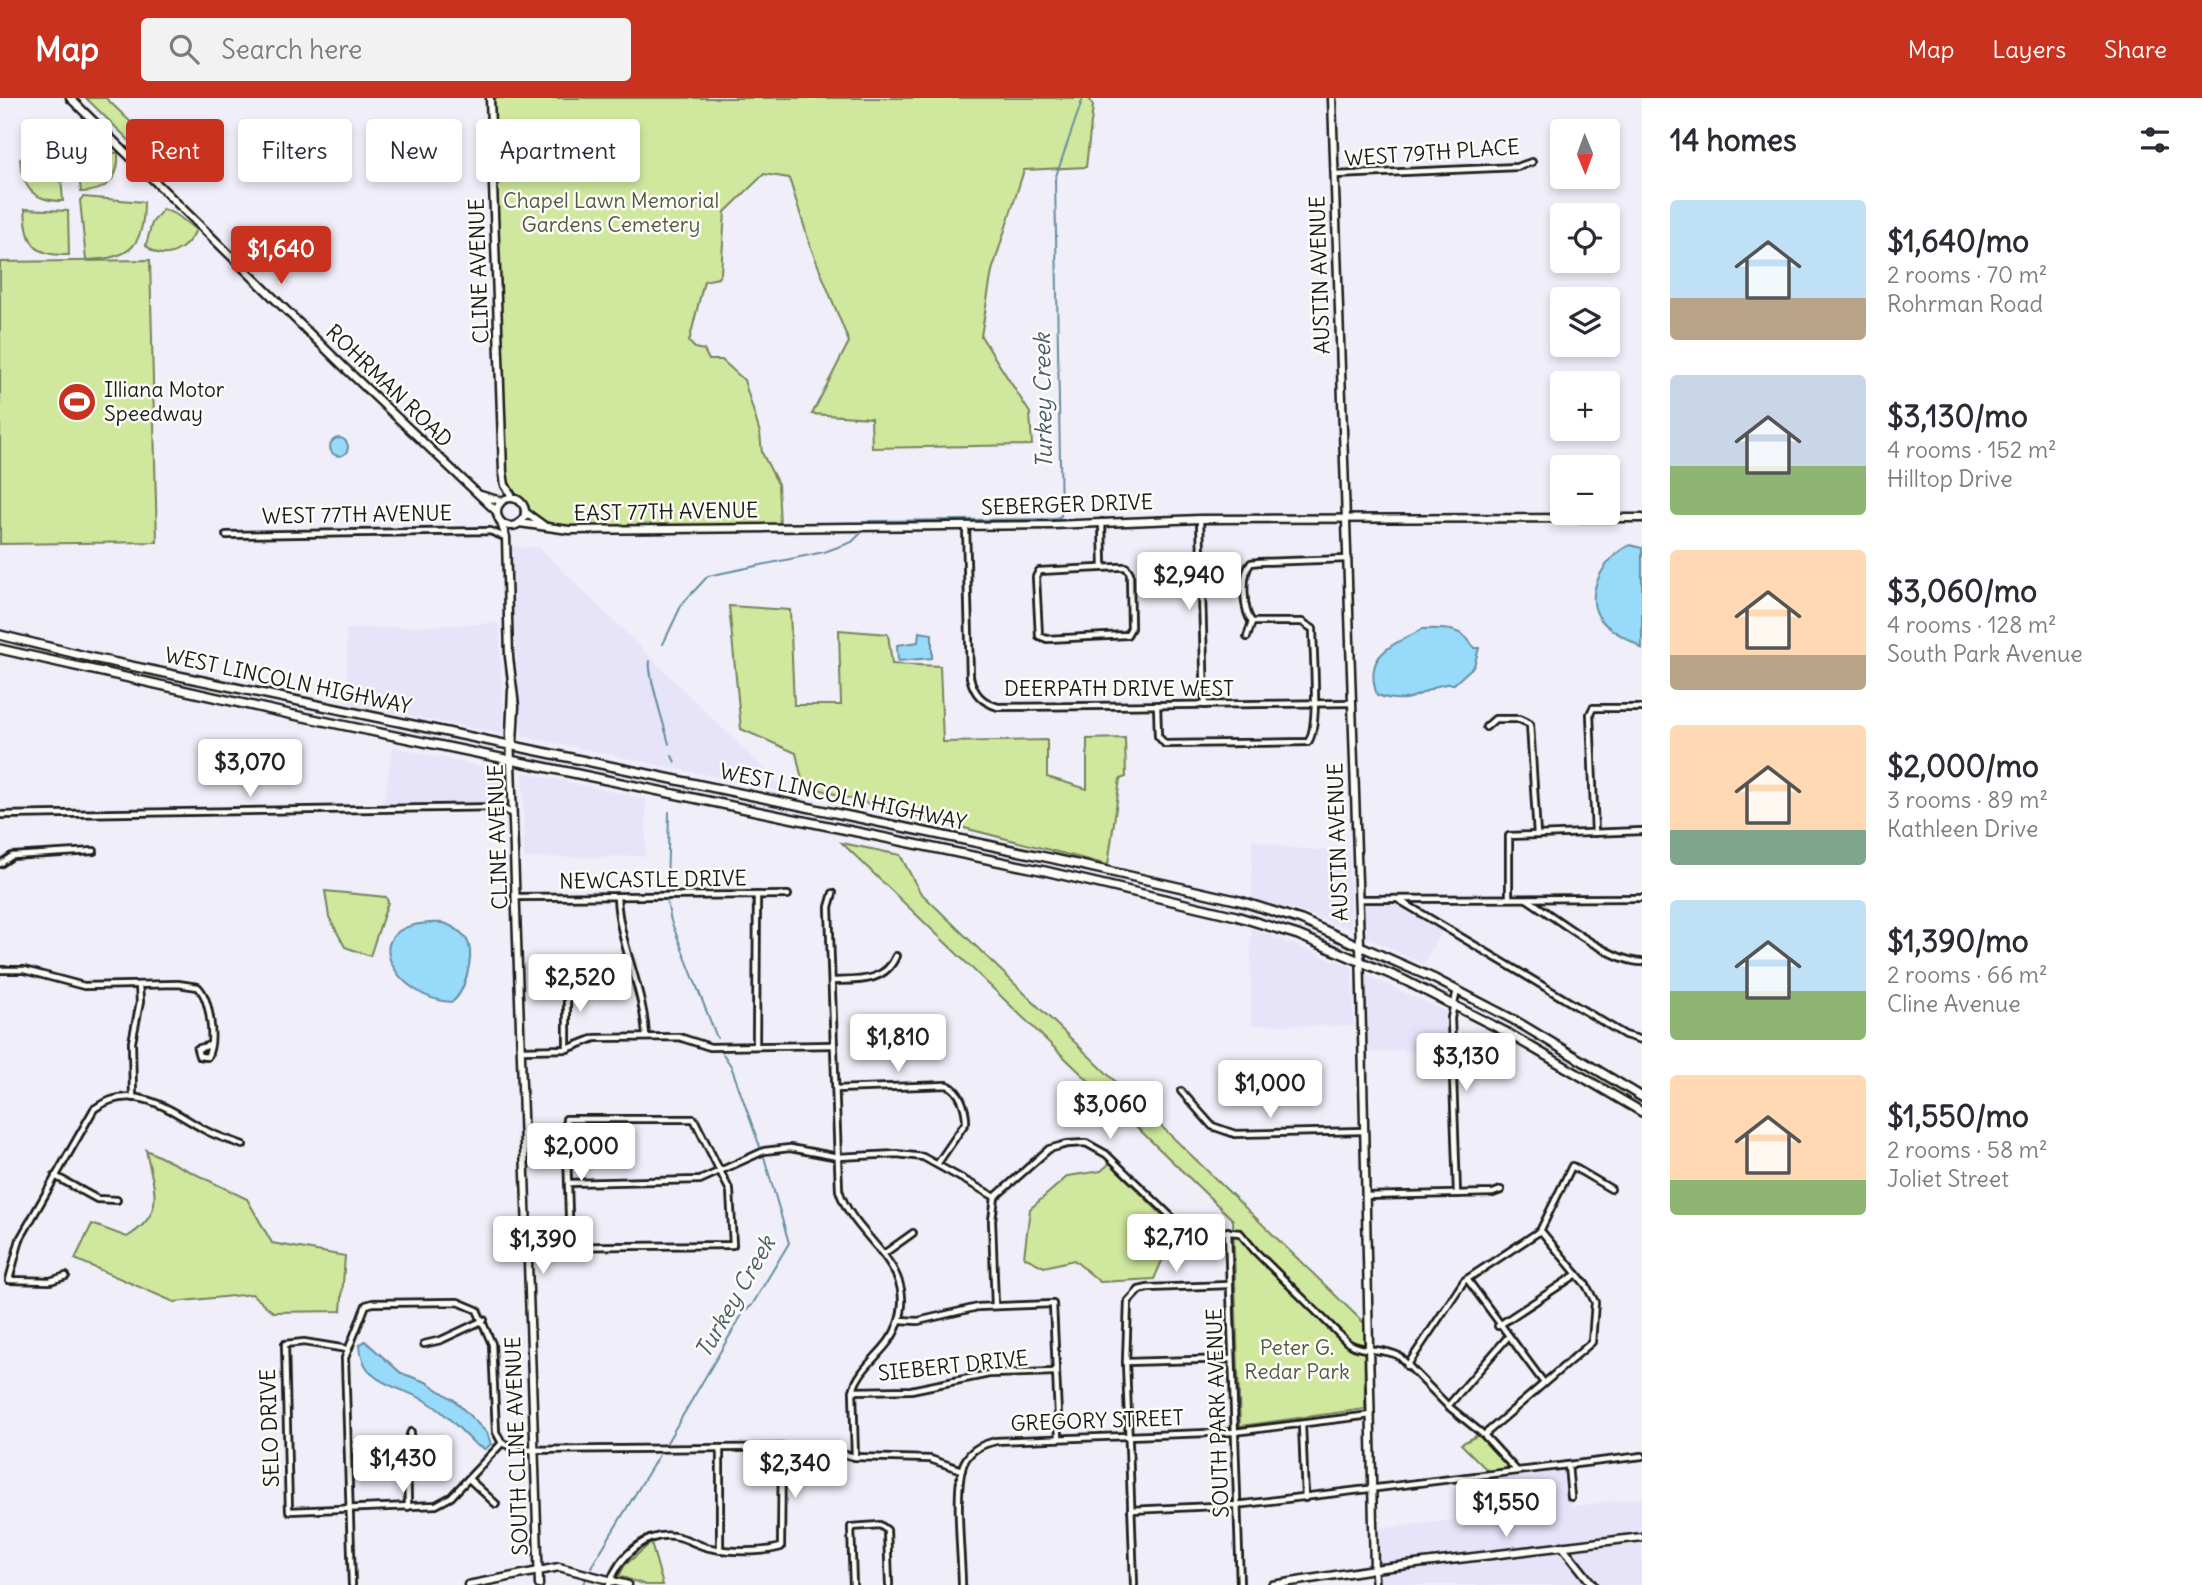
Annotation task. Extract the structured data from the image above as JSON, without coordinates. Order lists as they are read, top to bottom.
{
  "streets": {
    "main road": ["WEST LINCOLN HIGHWAY"],
    "street": [
      "WEST 79TH PLACE",
      "CLINE AVENUE",
      "AUSTIN AVENUE",
      "ROHRMAN ROAD",
      "SEBERGER DRIVE",
      "EAST 77TH AVENUE",
      "WEST 77TH AVENUE",
      "DEERPATH DRIVE WEST",
      "NEWCASTLE DRIVE",
      "SIEBERT DRIVE",
      "SOUTH PARK AVENUE",
      "GREGORY STREET",
      "SELO DRIVE",
      "SOUTH CLINE AVENUE"
    ]
  },
  "crossings": [
    ["WEST 79TH PLACE", "AUSTIN AVENUE"],
    ["CLINE AVENUE", "ROHRMAN ROAD"],
    ["CLINE AVENUE", "EAST 77TH AVENUE"],
    ["CLINE AVENUE", "WEST 77TH AVENUE"],
    ["CLINE AVENUE", "WEST LINCOLN HIGHWAY"],
    ["CLINE AVENUE", "NEWCASTLE DRIVE"],
    ["CLINE AVENUE", "SOUTH CLINE AVENUE"],
    ["AUSTIN AVENUE", "SEBERGER DRIVE"],
    ["AUSTIN AVENUE", "WEST LINCOLN HIGHWAY"],
    ["AUSTIN AVENUE", "DEERPATH DRIVE WEST"],
    ["AUSTIN AVENUE", "GREGORY STREET"],
    ["ROHRMAN ROAD", "EAST 77TH AVENUE"],
    ["SEBERGER DRIVE", "EAST 77TH AVENUE"],
    ["SEBERGER DRIVE", "DEERPATH DRIVE WEST"],
    ["SOUTH PARK AVENUE", "GREGORY STREET"]
  ],
  "water": ["Turkey Creek"],
  "parks": ["Chapel Lawn Memorial Gardens Cemetery", "Peter G. Redar Park"],
  "places": {
    "sports": ["Illiana Motor Speedway"]
  },
  "north": "bottom",
  "page": {
    "header": "Map",
    "search": "Search here",
    "nav": ["Map", "Layers", "Share"],
    "heading": "14 homes",
    "map_buttons": ["+", "−"],
    "chip": [
      "Buy",
      "Rent",
      "Filters",
      "New",
      "Apartment"
    ],
    "list": [
      {
        "name": "$1,640/mo",
        "note": "2 rooms · 70 m² · Rohrman Road"
      },
      {
        "name": "$3,130/mo",
        "note": "4 rooms · 152 m² · Hilltop Drive"
      },
      {
        "name": "$3,060/mo",
        "note": "4 rooms · 128 m² · South Park Avenue"
      },
      {
        "name": "$2,000/mo",
        "note": "3 rooms · 89 m² · Kathleen Drive"
      },
      {
        "name": "$1,390/mo",
        "note": "2 rooms · 66 m² · Cline Avenue"
      },
      {
        "name": "$1,550/mo",
        "note": "2 rooms · 58 m² · Joliet Street"
      }
    ],
    "price": [
      "$1,640",
      "$2,940",
      "$3,070",
      "$2,520",
      "$1,810",
      "$3,130",
      "$1,000",
      "$3,060",
      "$2,000",
      "$2,710",
      "$1,390",
      "$1,430",
      "$2,340",
      "$1,550"
    ]
  }
}
